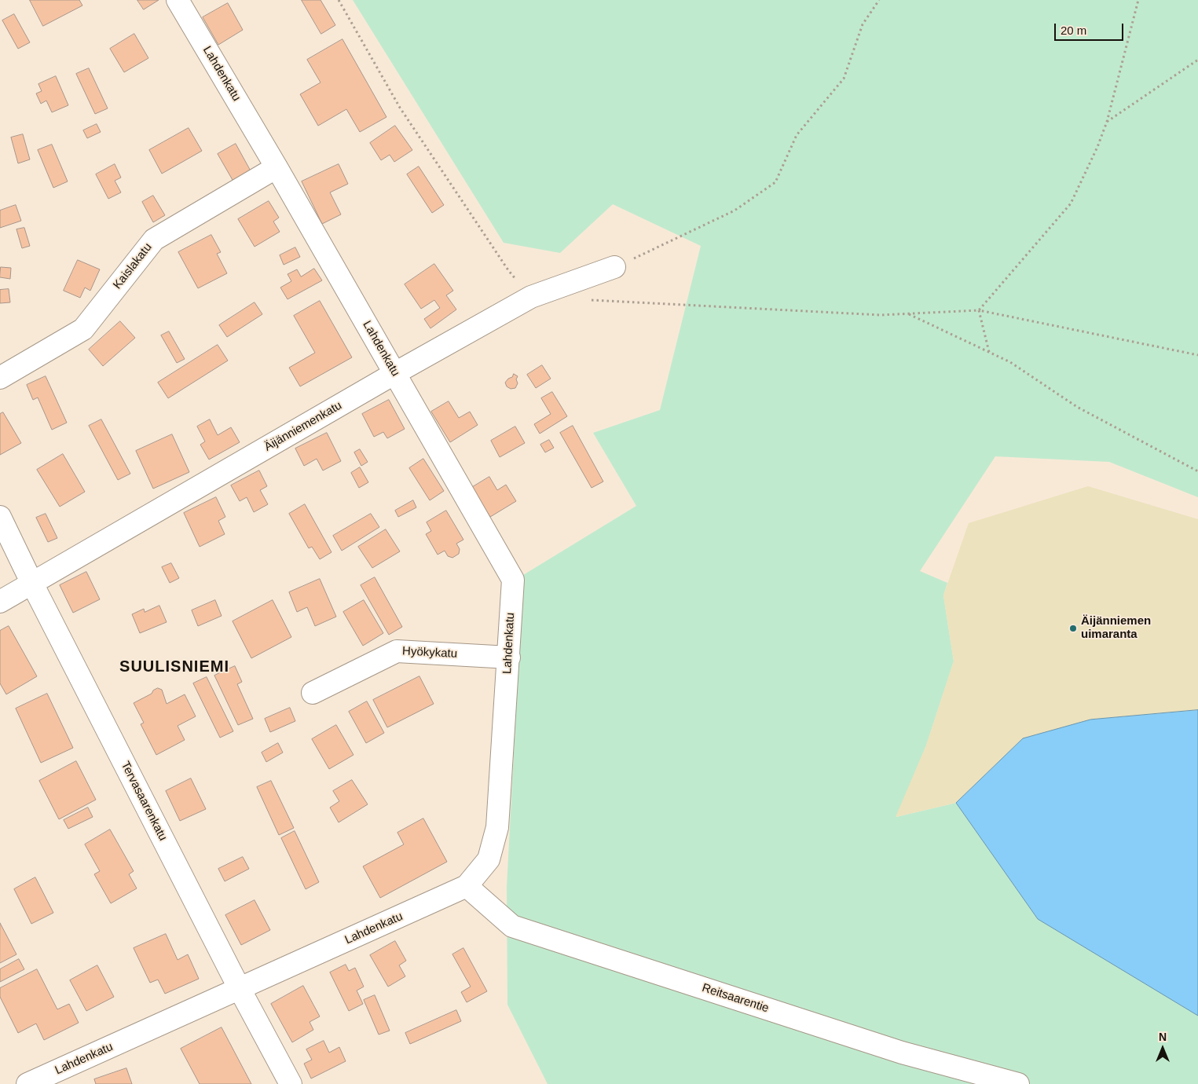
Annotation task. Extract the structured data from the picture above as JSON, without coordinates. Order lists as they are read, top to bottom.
{
  "streets": {
    "street": [
      "Lahdenkatu",
      "Kaislakatu",
      "Äijänniemenkatu",
      "Hyökykatu",
      "Tervasaarenkatu",
      "Reitsaarentie"
    ]
  },
  "crossings": [
    ["Lahdenkatu", "Kaislakatu"],
    ["Lahdenkatu", "Äijänniemenkatu"],
    ["Lahdenkatu", "Hyökykatu"],
    ["Lahdenkatu", "Tervasaarenkatu"],
    ["Lahdenkatu", "Reitsaarentie"],
    ["Äijänniemenkatu", "Tervasaarenkatu"]
  ],
  "districts": ["SUULISNIEMI"],
  "places": ["Äijänniemen uimaranta"],
  "scale_bar": "20 m",
  "north": "top"
}
